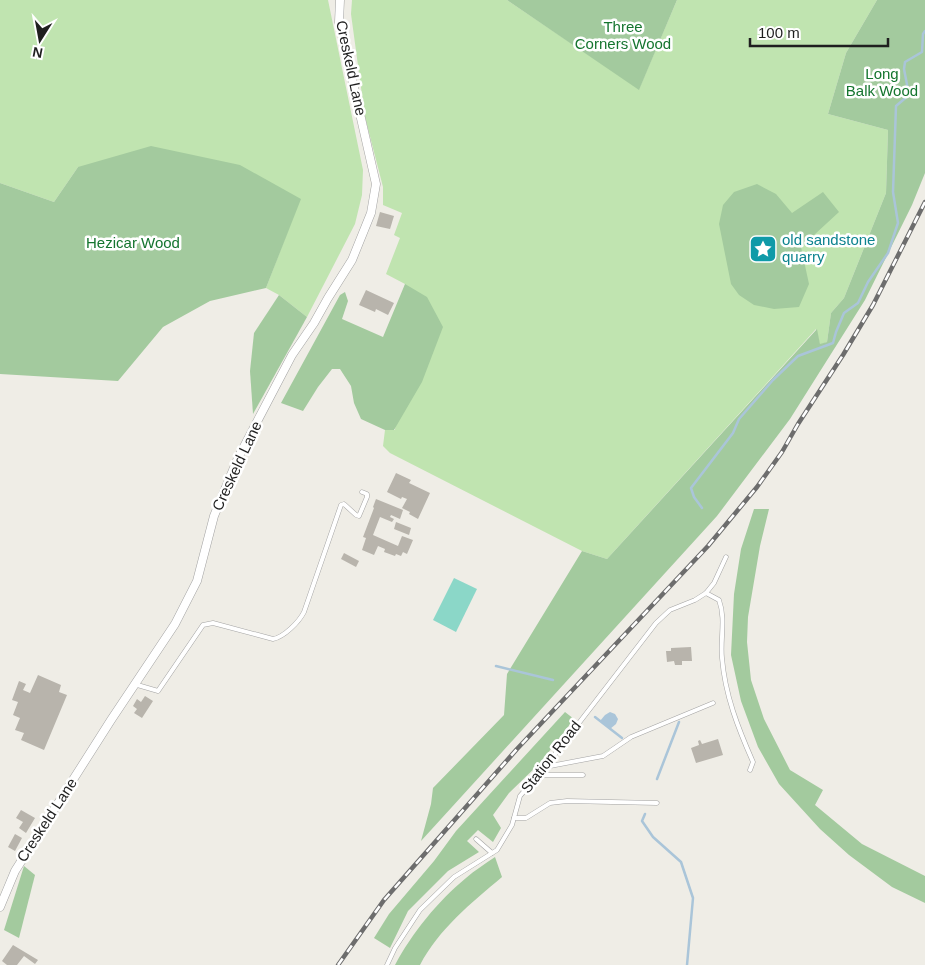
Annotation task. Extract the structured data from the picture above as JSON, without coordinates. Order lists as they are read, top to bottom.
{
  "streets": {
    "street": ["Creskeld Lane"],
    "lane": ["Station Road"]
  },
  "parks": ["Three Corners Wood", "Long Balk Wood", "Hezicar Wood"],
  "places": {
    "place": ["old sandstone quarry"]
  },
  "scale_bar": "100 m",
  "north": "bottom"
}
